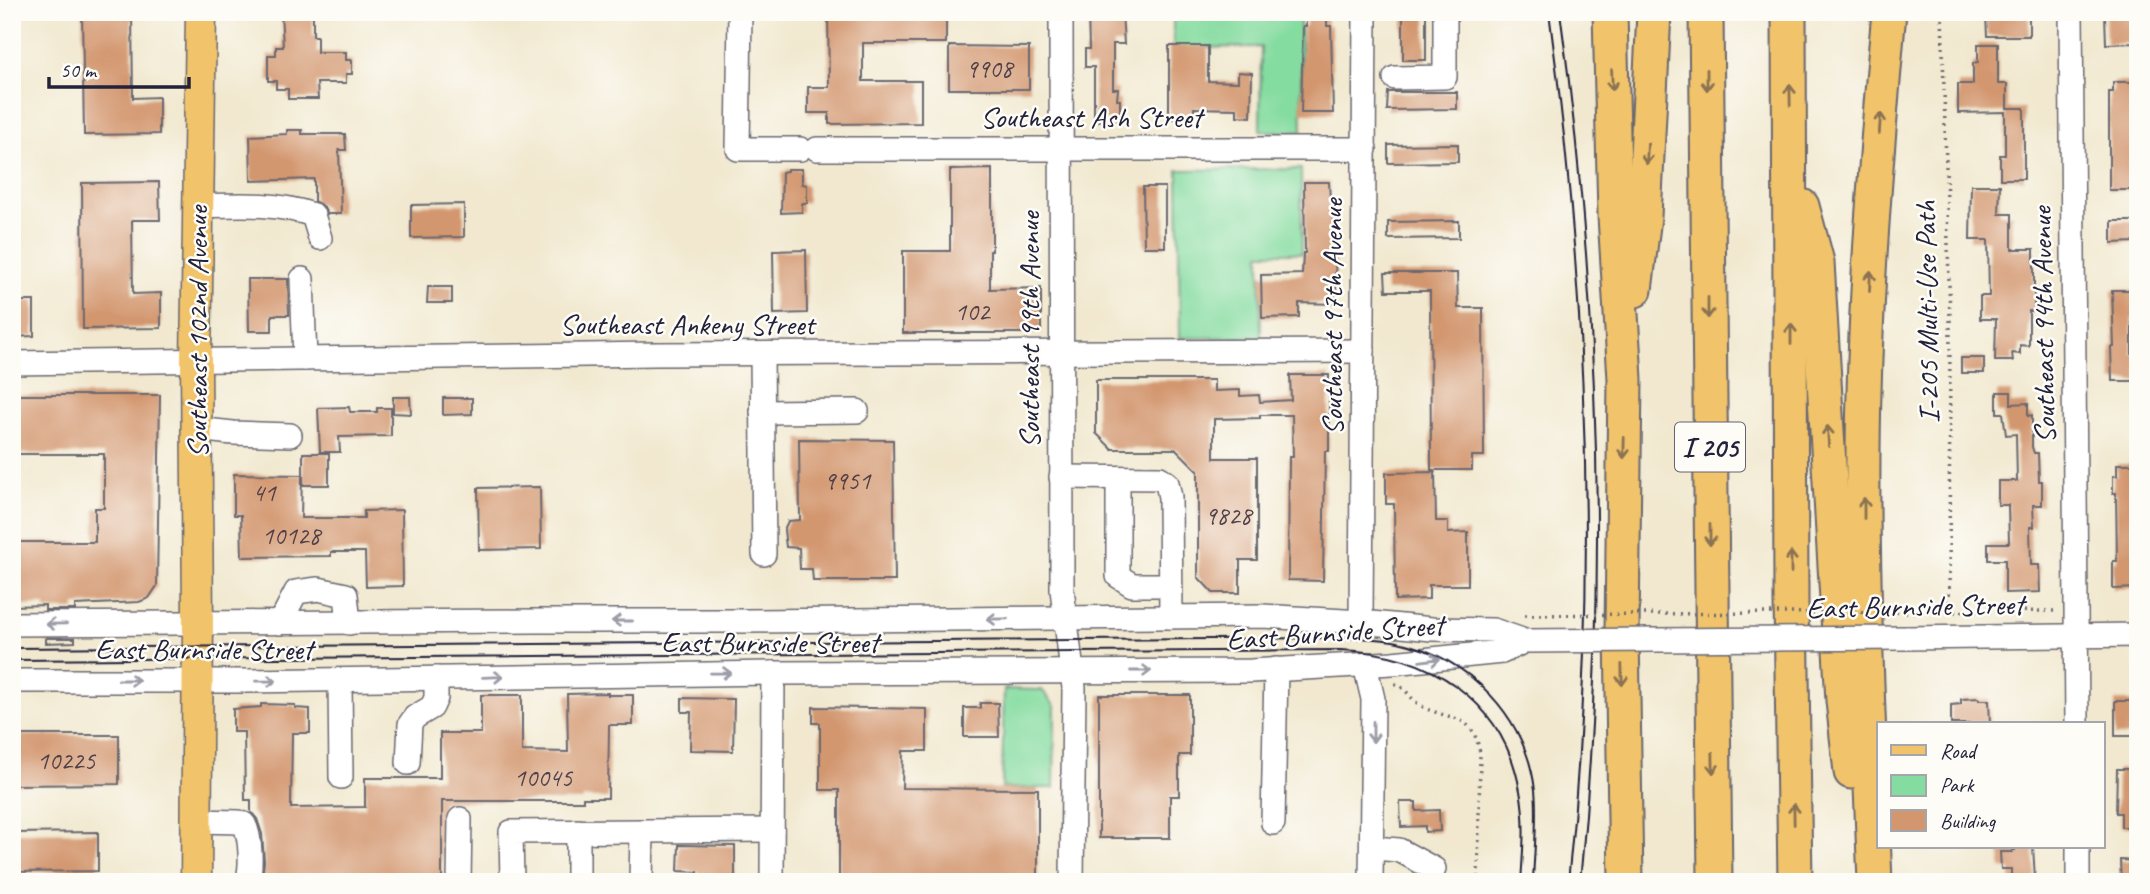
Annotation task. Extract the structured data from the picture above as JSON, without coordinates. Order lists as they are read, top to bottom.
{
  "streets": {
    "highway": ["I 205"],
    "main road": ["Southeast 102nd Avenue"],
    "street": [
      "Southeast Ash Street",
      "Southeast 97th Avenue",
      "Southeast Ankeny Street",
      "Southeast 94th Avenue",
      "Southeast 99th Avenue",
      "East Burnside Street"
    ],
    "path": ["I-205 Multi-Use Path"]
  },
  "crossings": [
    ["Southeast Ash Street", "Southeast 97th Avenue"],
    ["Southeast Ash Street", "Southeast 99th Avenue"],
    ["I-205 Multi-Use Path", "East Burnside Street"],
    ["Southeast 97th Avenue", "Southeast Ankeny Street"],
    ["Southeast 97th Avenue", "East Burnside Street"],
    ["Southeast Ankeny Street", "Southeast 99th Avenue"],
    ["Southeast Ankeny Street", "Southeast 102nd Avenue"],
    ["Southeast 94th Avenue", "East Burnside Street"],
    ["Southeast 99th Avenue", "East Burnside Street"],
    ["Southeast 102nd Avenue", "East Burnside Street"]
  ],
  "house_numbers": [
    "9908",
    "102",
    "9951",
    "41",
    "9828",
    "10128",
    "10225",
    "10045"
  ],
  "legend": ["Road", "Park", "Building"],
  "scale_bar": "50 m"
}
